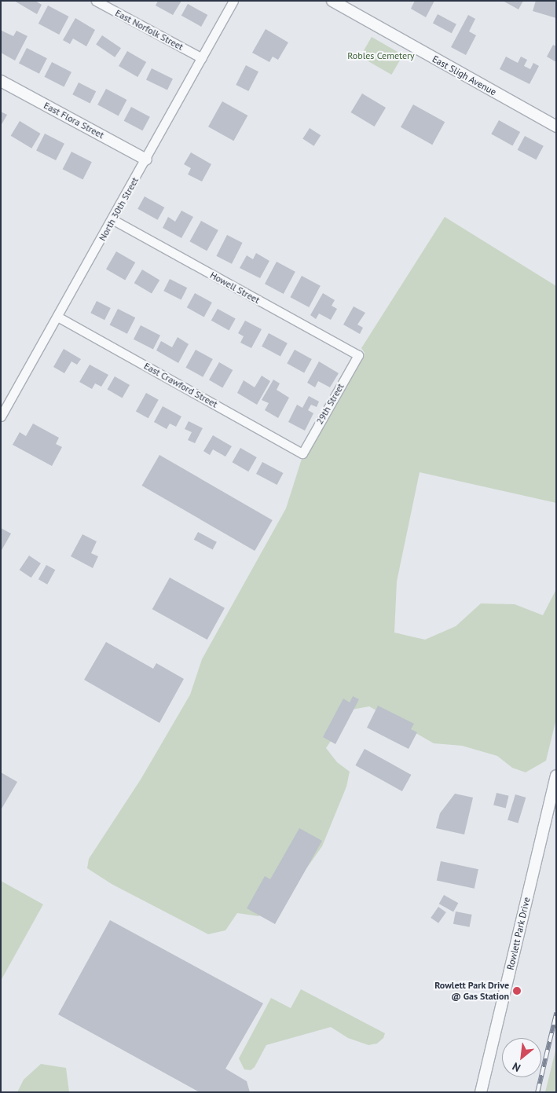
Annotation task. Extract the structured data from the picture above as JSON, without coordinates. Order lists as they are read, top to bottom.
{
  "streets": {
    "street": [
      "East Norfolk Street",
      "East Sligh Avenue",
      "East Flora Street",
      "North 30th Street",
      "Howell Street",
      "East Crawford Street",
      "29th Street",
      "Rowlett Park Drive"
    ]
  },
  "crossings": [
    ["East Norfolk Street", "North 30th Street"],
    ["East Flora Street", "North 30th Street"],
    ["North 30th Street", "Howell Street"],
    ["North 30th Street", "East Crawford Street"],
    ["Howell Street", "29th Street"],
    ["East Crawford Street", "29th Street"]
  ],
  "parks": ["Robles Cemetery"],
  "places": ["Rowlett Park Drive @ Gas Station"],
  "north": "bottom left"
}
